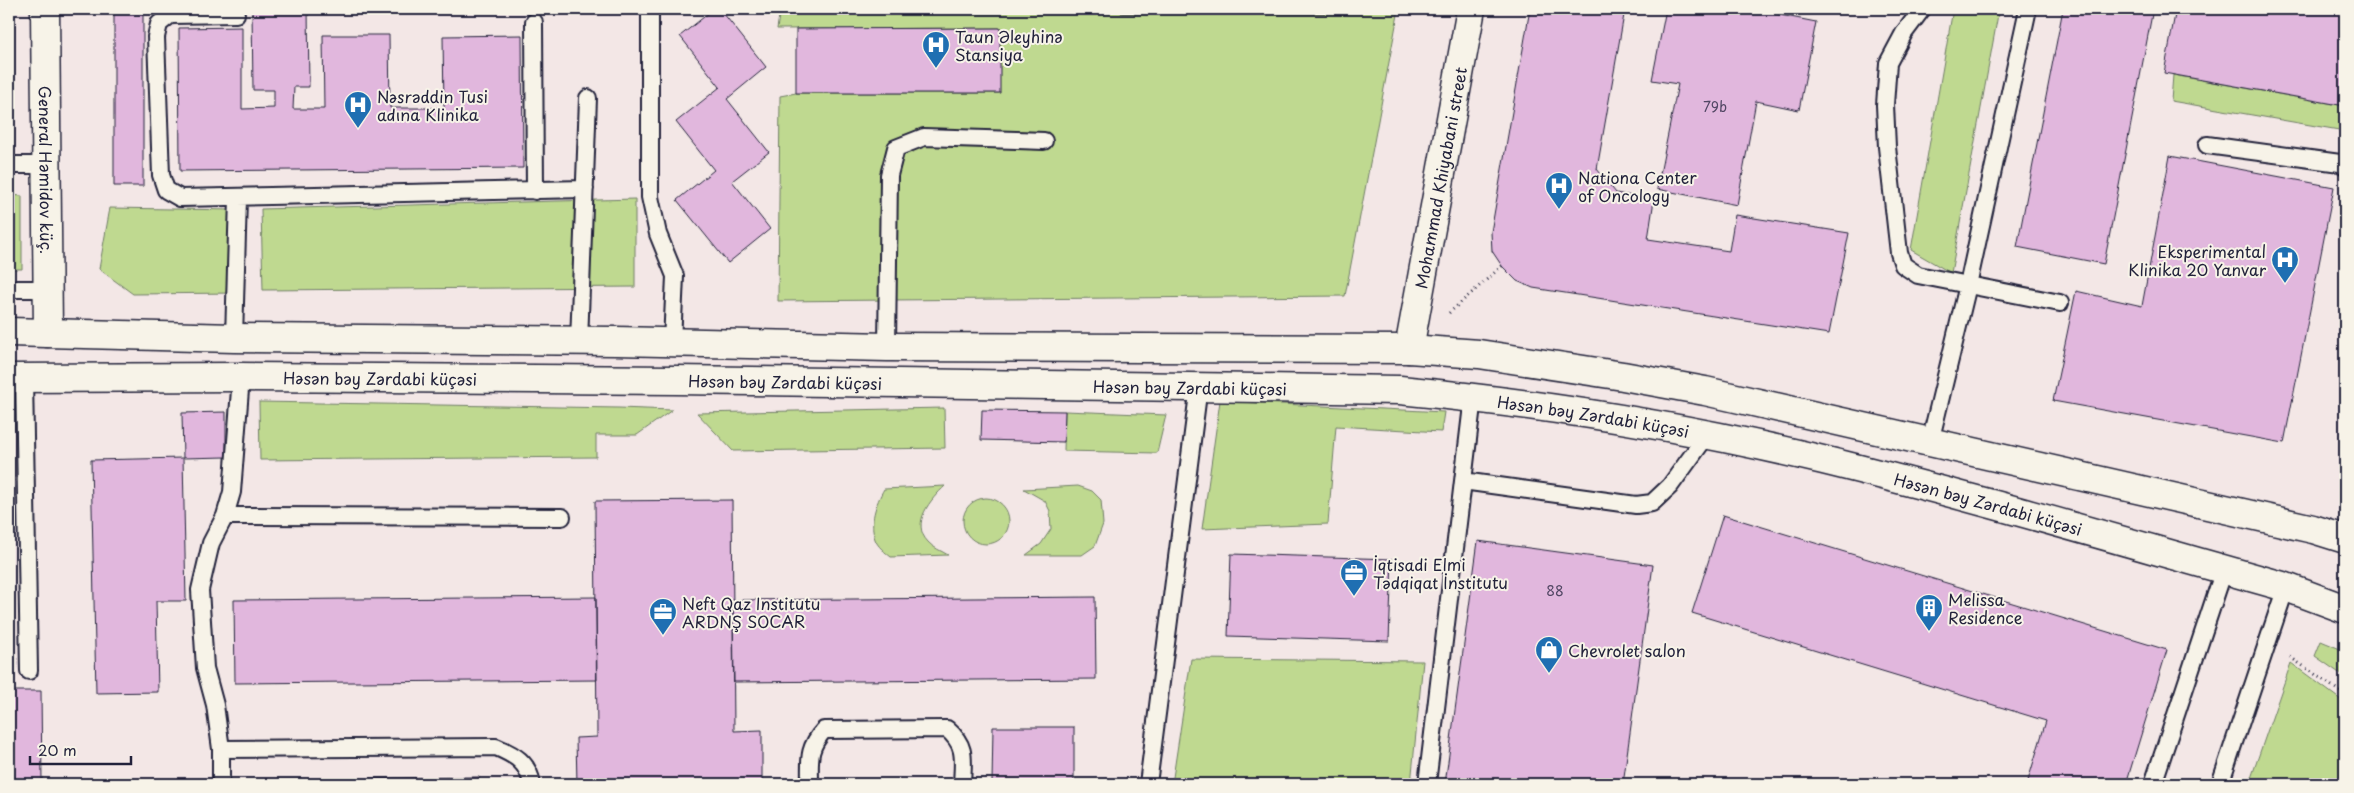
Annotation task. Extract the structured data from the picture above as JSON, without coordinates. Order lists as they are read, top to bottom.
{
  "streets": {
    "main road": ["General Həmidov küç.", "Mohammad Khiyabani street", "Həsən bəy Zərdabi küçəsi"]
  },
  "places": {
    "hospital": [
      "Taun Əleyhinə Stansiya",
      "Nəsrəddin Tusi adına Klinika",
      "Nationa Center of Oncology",
      "Eksperimental Klinika 20 Yanvar"
    ],
    "office": ["İqtisadi Elmi Tədqiqat İnstitutu", "Neft Qaz Institutu ARDNŞ SOCAR"],
    "building": ["Melissa Residence"],
    "shop": ["Chevrolet salon"]
  },
  "house_numbers": ["79b", "88"],
  "scale_bar": "20 m"
}
